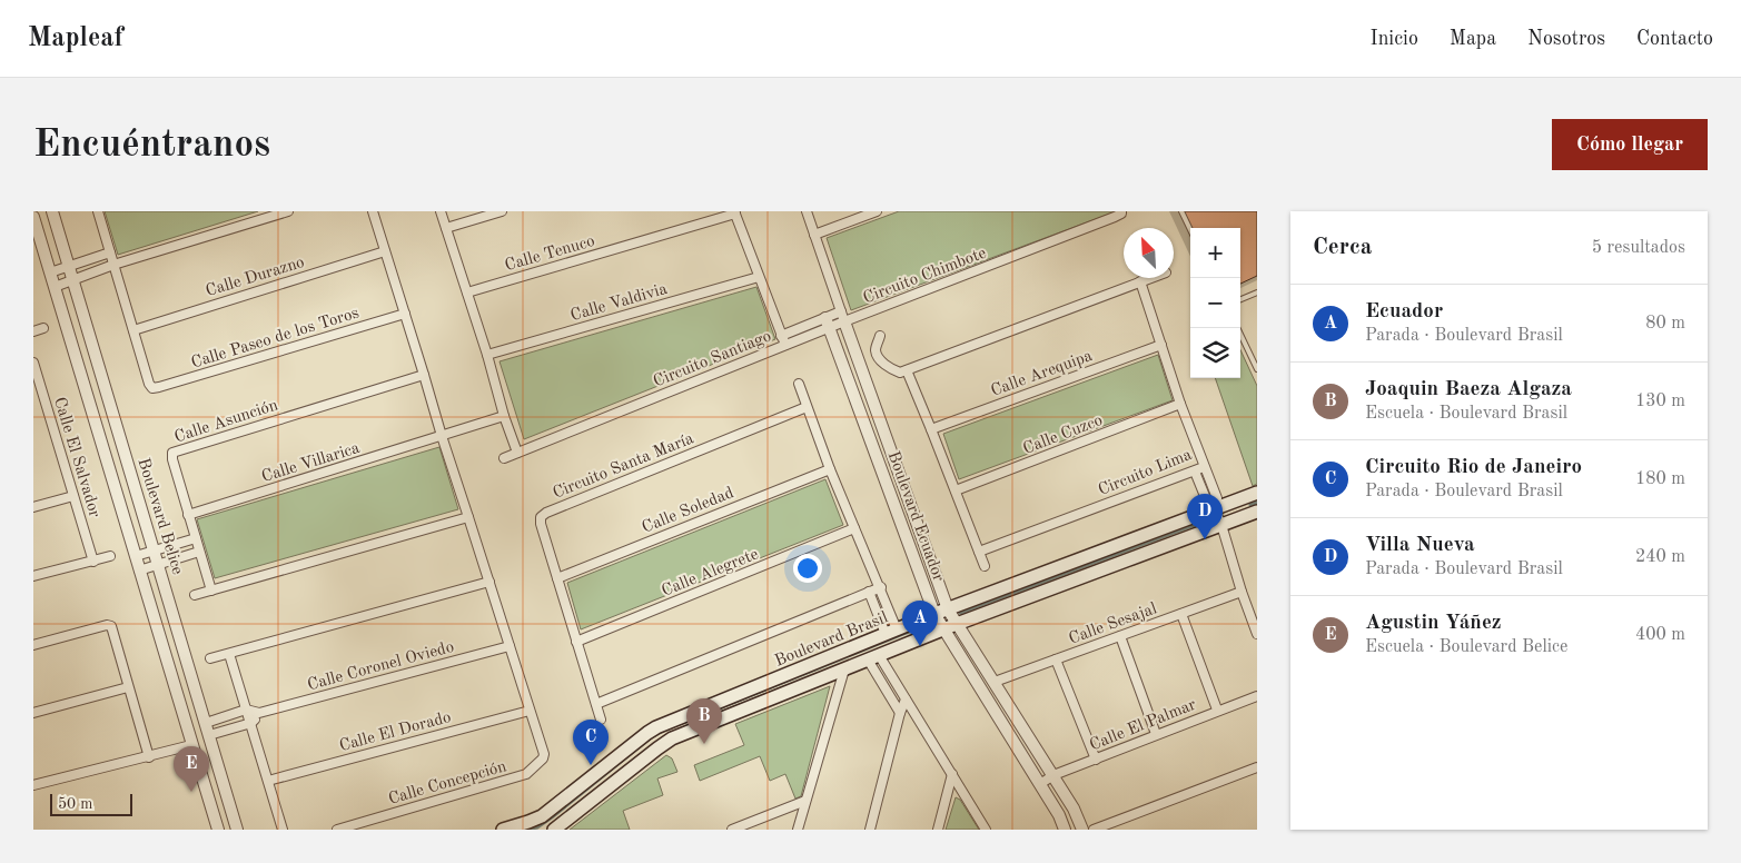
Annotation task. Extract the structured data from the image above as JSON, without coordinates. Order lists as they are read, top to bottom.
{
  "streets": {
    "main road": ["Boulevard Brasil"],
    "street": [
      "Calle Tenuco",
      "Circuito Chimbote",
      "Calle Durazno",
      "Calle Valdivia",
      "Calle Paseo de los Toros",
      "Circuito Santiago",
      "Calle Arequipa",
      "Calle Asunción",
      "Calle Cuzco",
      "Calle El Salvador",
      "Calle Villarica",
      "Circuito Santa María",
      "Circuito Lima",
      "Calle Soledad",
      "Boulevard Belice",
      "Boulevard Ecuador",
      "Calle Alegrete",
      "Calle Sesajal",
      "Calle Coronel Oviedo",
      "Calle El Palmar",
      "Calle El Dorado",
      "Calle Concepción"
    ]
  },
  "crossings": [
    ["Calle Tenuco", "Circuito Santiago"],
    ["Circuito Chimbote", "Boulevard Ecuador"],
    ["Calle Durazno", "Calle Paseo de los Toros"],
    ["Calle Valdivia", "Circuito Santiago"],
    ["Calle Arequipa", "Circuito Lima"],
    ["Calle Asunción", "Calle Villarica"],
    ["Calle Asunción", "Calle Concepción"],
    ["Calle Cuzco", "Circuito Lima"],
    ["Calle Villarica", "Calle Concepción"],
    ["Circuito Santa María", "Calle Soledad"],
    ["Circuito Santa María", "Calle Alegrete"],
    ["Boulevard Ecuador", "Calle Sesajal"],
    ["Boulevard Ecuador", "Boulevard Brasil"],
    ["Boulevard Ecuador", "Calle El Palmar"],
    ["Calle Coronel Oviedo", "Calle Concepción"],
    ["Calle El Dorado", "Calle Concepción"]
  ],
  "scale_bar": "50 m",
  "north": "top left",
  "page": {
    "header": "Mapleaf",
    "nav": [
      "Inicio",
      "Mapa",
      "Nosotros",
      "Contacto"
    ],
    "buttons": "Cómo llegar",
    "title": "Encuéntranos",
    "heading": ["Cerca", "5 resultados"],
    "map_buttons": ["+", "−"],
    "list": [
      {
        "mark": "A",
        "name": "Ecuador",
        "note": "Parada · Boulevard Brasil",
        "value": "80 m"
      },
      {
        "mark": "B",
        "name": "Joaquin Baeza Algaza",
        "note": "Escuela · Boulevard Brasil",
        "value": "130 m"
      },
      {
        "mark": "C",
        "name": "Circuito Rio de Janeiro",
        "note": "Parada · Boulevard Brasil",
        "value": "180 m"
      },
      {
        "mark": "D",
        "name": "Villa Nueva",
        "note": "Parada · Boulevard Brasil",
        "value": "240 m"
      },
      {
        "mark": "E",
        "name": "Agustin Yáñez",
        "note": "Escuela · Boulevard Belice",
        "value": "400 m"
      }
    ],
    "pins": [
      "D",
      "A",
      "B",
      "C",
      "E"
    ],
    "scale": "50 m"
  }
}
